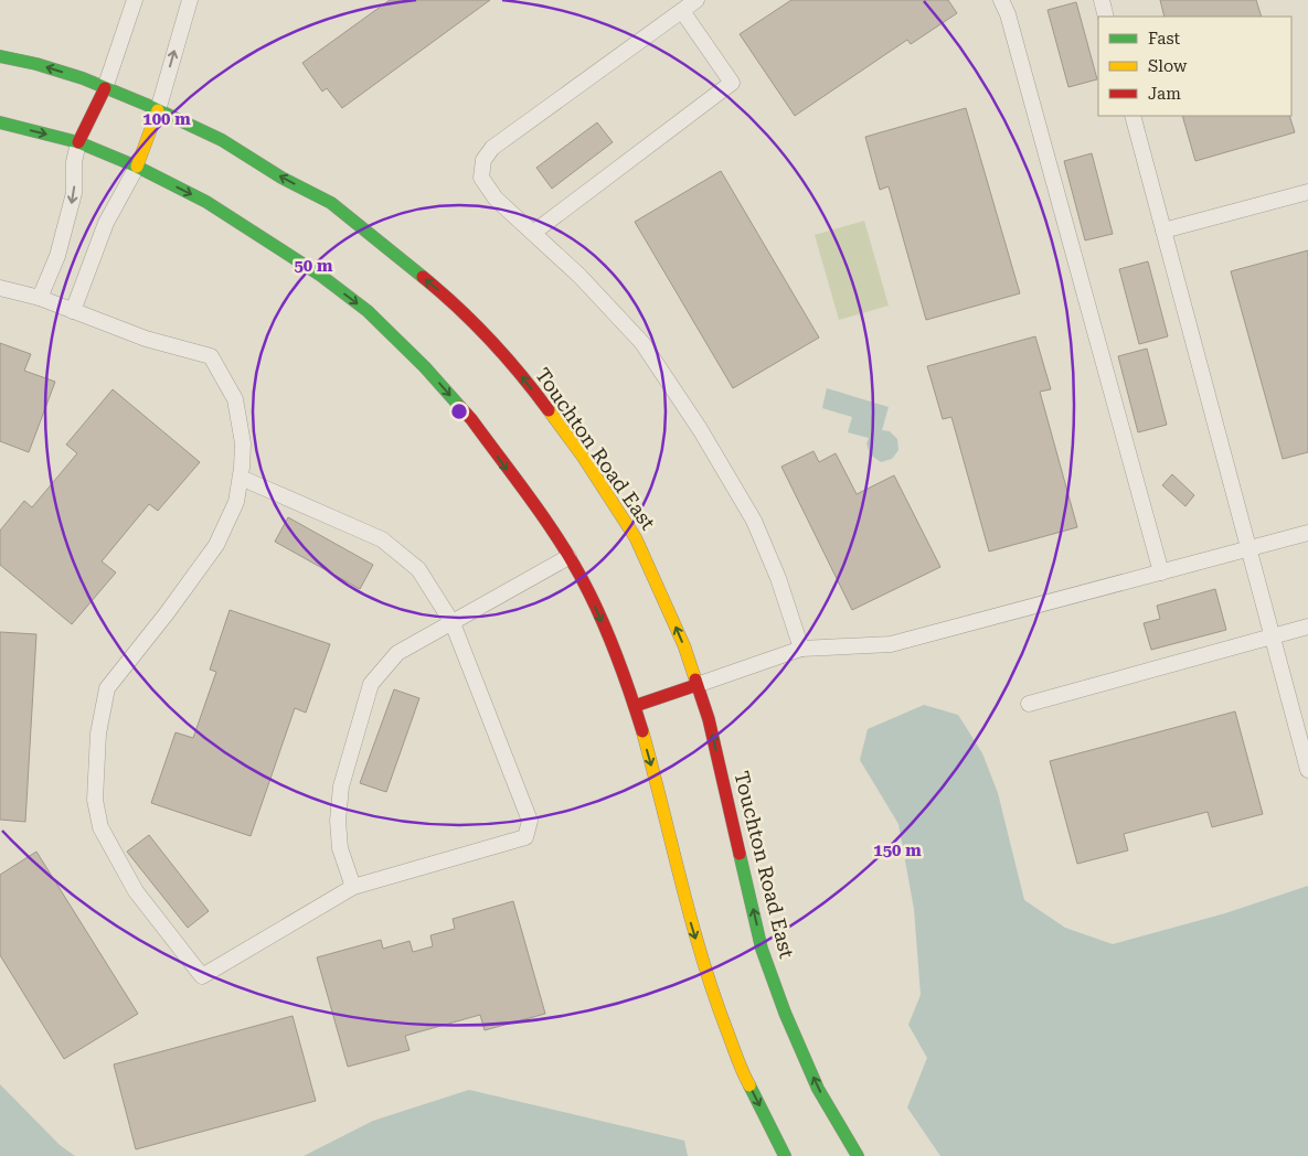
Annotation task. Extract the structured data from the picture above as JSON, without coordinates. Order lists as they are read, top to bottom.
{
  "streets": {
    "street": ["Touchton Road East"]
  },
  "legend": ["Fast", "Slow", "Jam"],
  "rings": ["100 m", "50 m", "150 m"]
}
